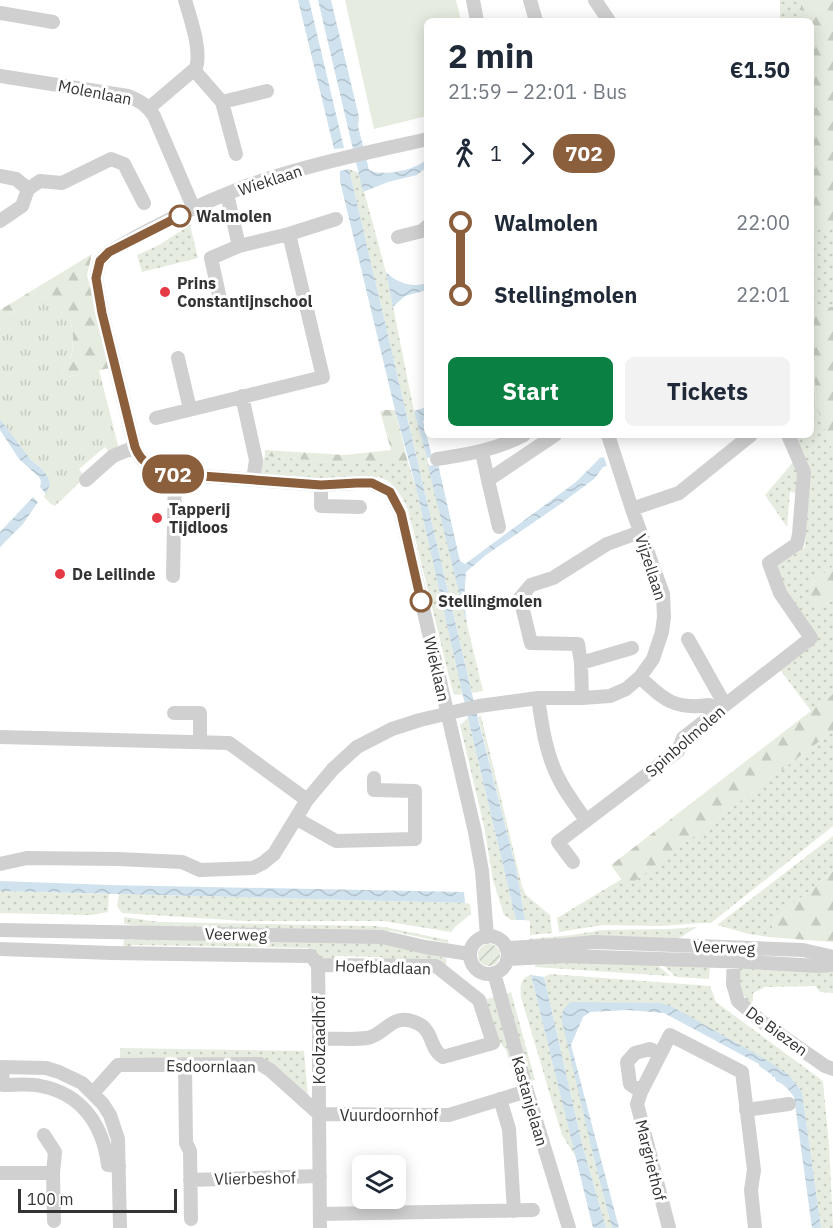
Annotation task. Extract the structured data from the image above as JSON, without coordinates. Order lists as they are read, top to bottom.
{
  "streets": {
    "street": [
      "Molenlaan",
      "Wieklaan",
      "Vijzellaan",
      "Spinbolmolen",
      "Veerweg",
      "Hoefbladlaan",
      "De Biezen",
      "Koolzaadhof",
      "Esdoornlaan",
      "Kastanjelaan",
      "Vuurdoornhof",
      "Margriethof",
      "Vlierbeshof"
    ]
  },
  "crossings": [
    ["Molenlaan", "Wieklaan"],
    ["Wieklaan", "Vijzellaan"],
    ["Wieklaan", "Veerweg"],
    ["Wieklaan", "Kastanjelaan"],
    ["Veerweg", "De Biezen"],
    ["Veerweg", "Kastanjelaan"],
    ["Hoefbladlaan", "Koolzaadhof"],
    ["Koolzaadhof", "Esdoornlaan"],
    ["Koolzaadhof", "Vuurdoornhof"],
    ["Esdoornlaan", "Vuurdoornhof"],
    ["Esdoornlaan", "Vlierbeshof"],
    ["Kastanjelaan", "Vuurdoornhof"]
  ],
  "places": [
    "Walmolen",
    "Prins Constantijnschool",
    "Tapperij Tijdloos",
    "De Leilinde",
    "Stellingmolen"
  ],
  "lines": ["bus line 702"],
  "scale_bar": "100 m",
  "page": {
    "on_map": "702",
    "heading": ["2 min", "21:59 – 22:01 · Bus", "€1.50"],
    "legs": ["1", "702"],
    "list": [
      {
        "name": "Walmolen",
        "value": "22:00"
      },
      {
        "name": "Stellingmolen",
        "value": "22:01"
      }
    ],
    "buttons": ["Start", "Tickets"],
    "scale": "100 m"
  }
}
